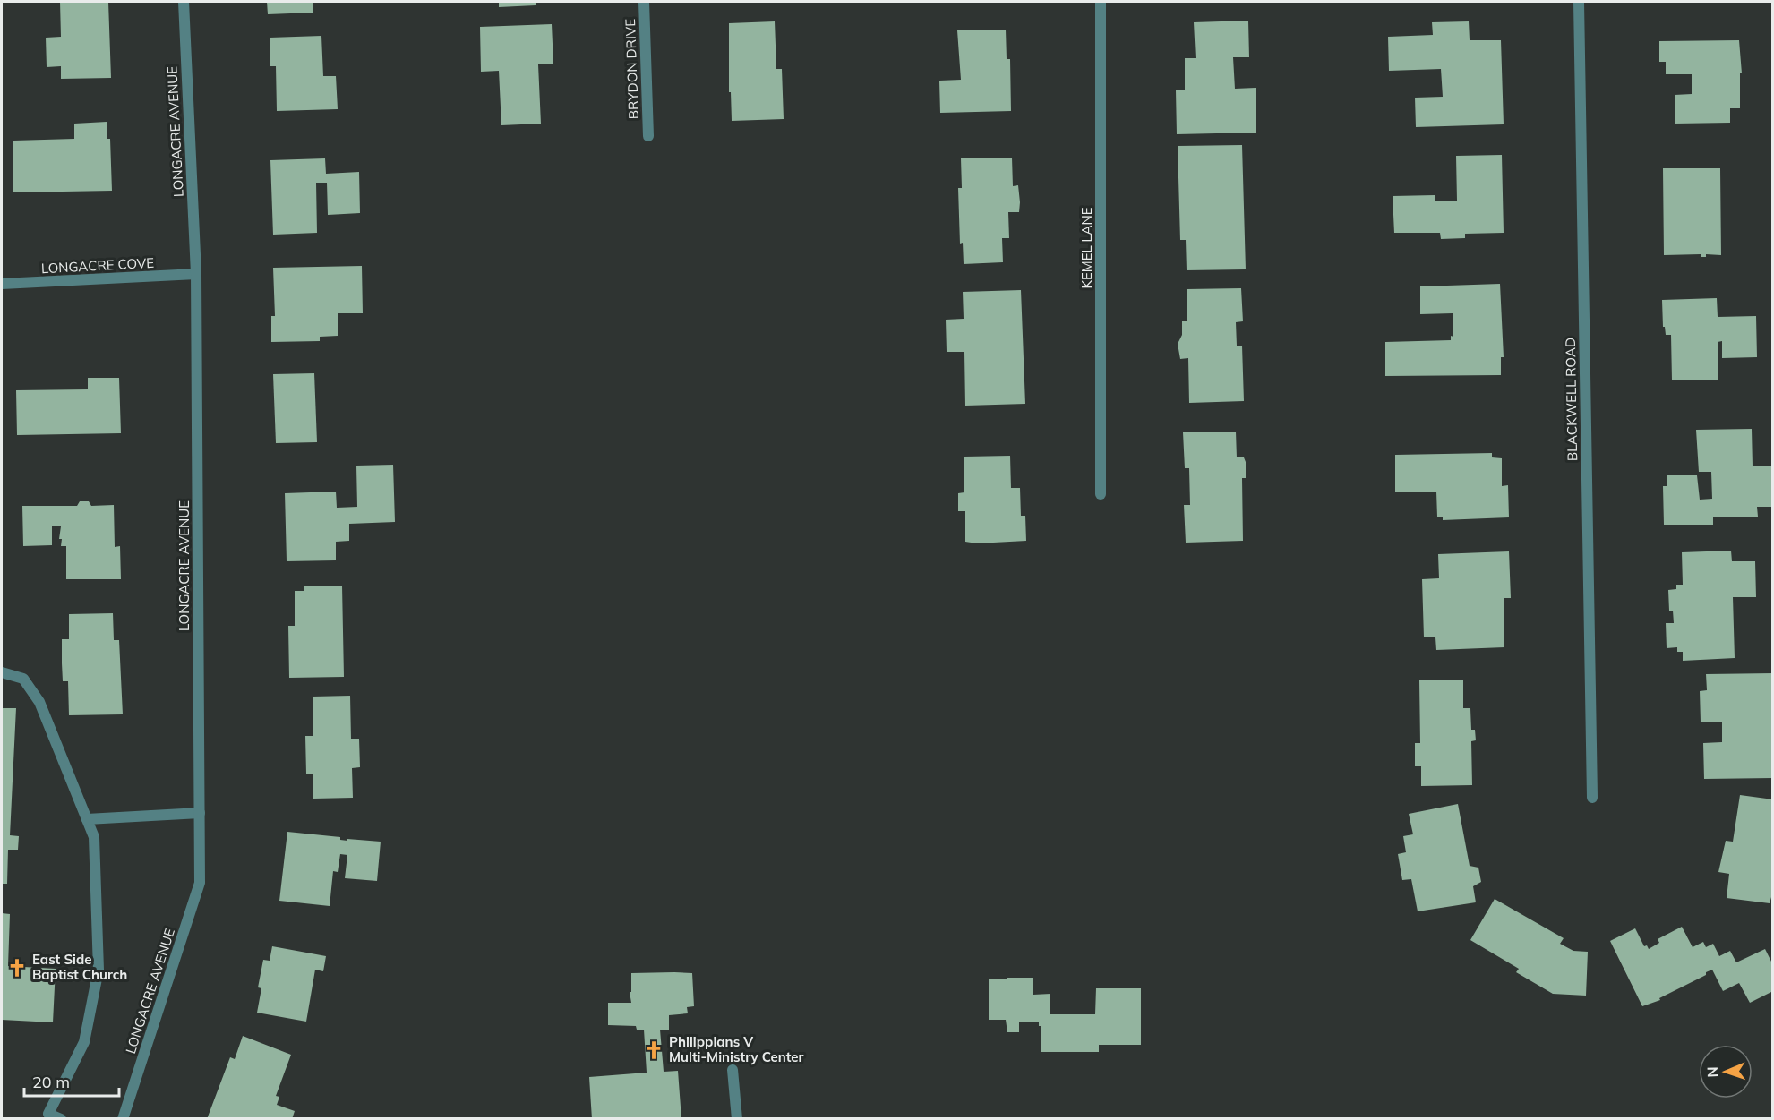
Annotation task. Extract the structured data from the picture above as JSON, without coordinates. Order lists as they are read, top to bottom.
{
  "streets": {
    "street": [
      "BRYDON DRIVE",
      "LONGACRE AVENUE",
      "KEMEL LANE",
      "LONGACRE COVE",
      "BLACKWELL ROAD"
    ]
  },
  "crossings": [
    ["LONGACRE AVENUE", "LONGACRE COVE"]
  ],
  "places": {
    "church": ["East Side Baptist Church", "Philippians V Multi-Ministry Center"]
  },
  "scale_bar": "20 m",
  "north": "left"
}
